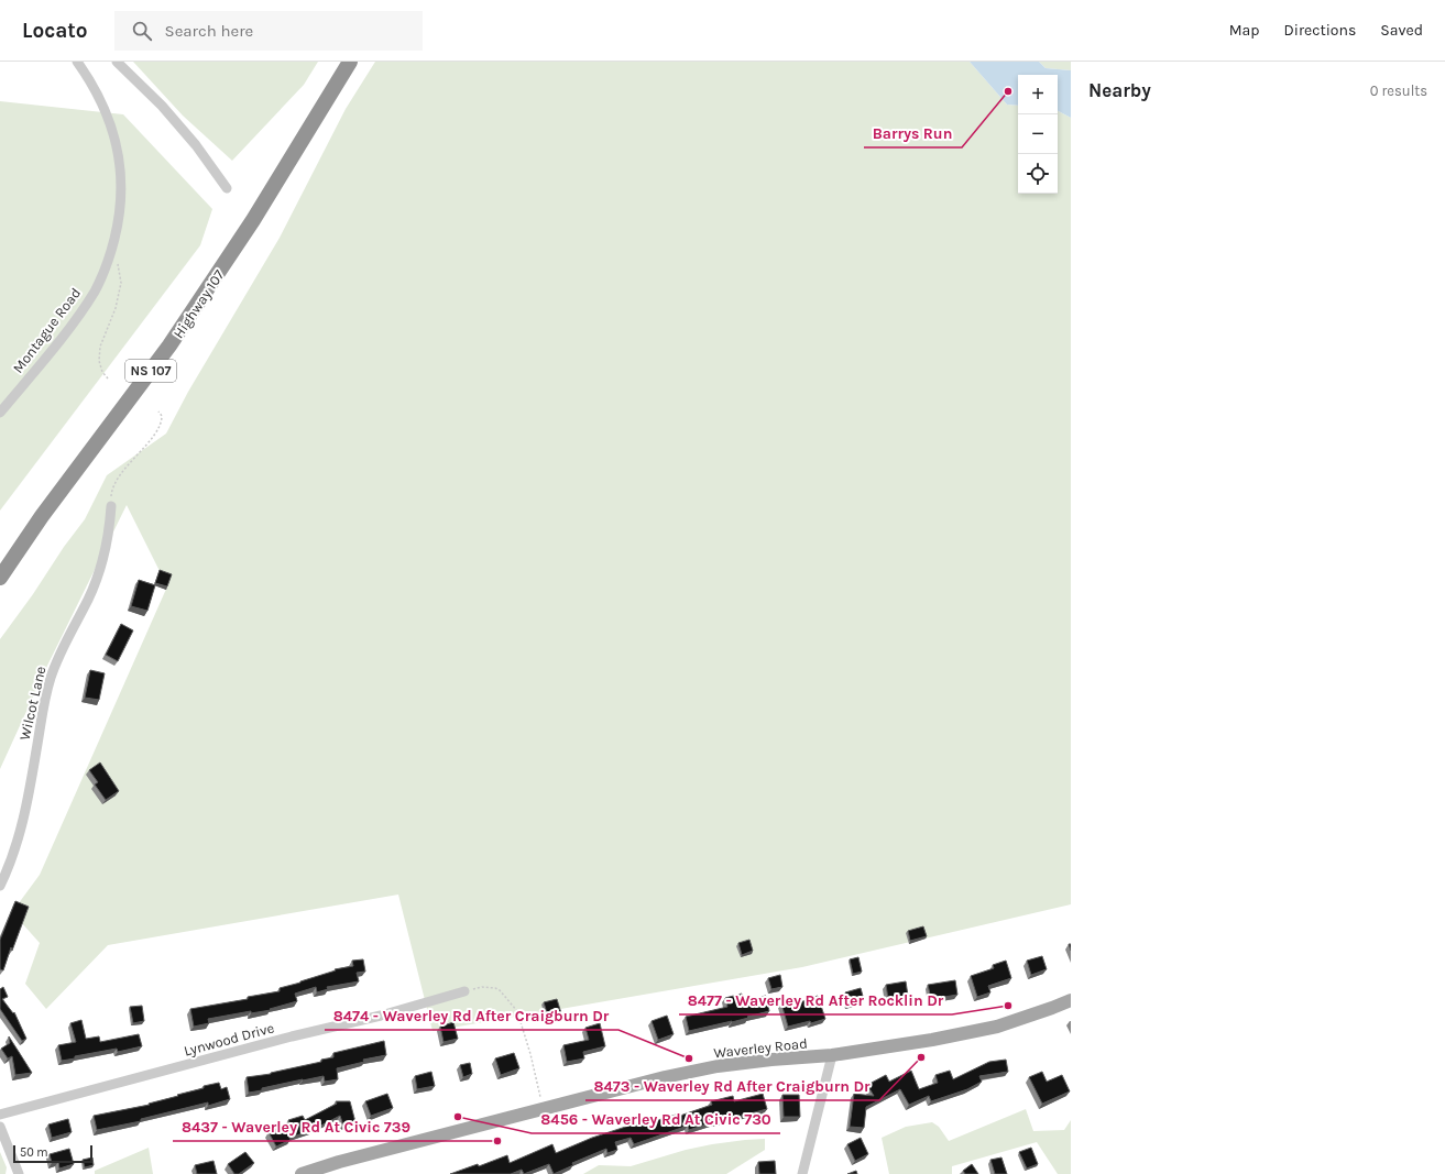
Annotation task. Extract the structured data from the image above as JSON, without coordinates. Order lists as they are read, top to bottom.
{
  "streets": {
    "highway": ["Highway 107", "NS 107"],
    "main road": ["Waverley Road"],
    "street": ["Montague Road", "Wilcot Lane", "Lynwood Drive"]
  },
  "places": [
    "Barrys Run",
    "8477 - Waverley Rd After Rocklin Dr",
    "8473 - Waverley Rd After Craigburn Dr",
    "8474 - Waverley Rd After Craigburn Dr",
    "8456 - Waverley Rd At Civic 730",
    "8437 - Waverley Rd At Civic 739"
  ],
  "scale_bar": "50 m",
  "page": {
    "header": "Locato",
    "search": "Search here",
    "nav": ["Map", "Directions", "Saved"],
    "heading": ["Nearby", "0 results"],
    "map_buttons": ["+", "−"],
    "scale": "50 m"
  }
}
